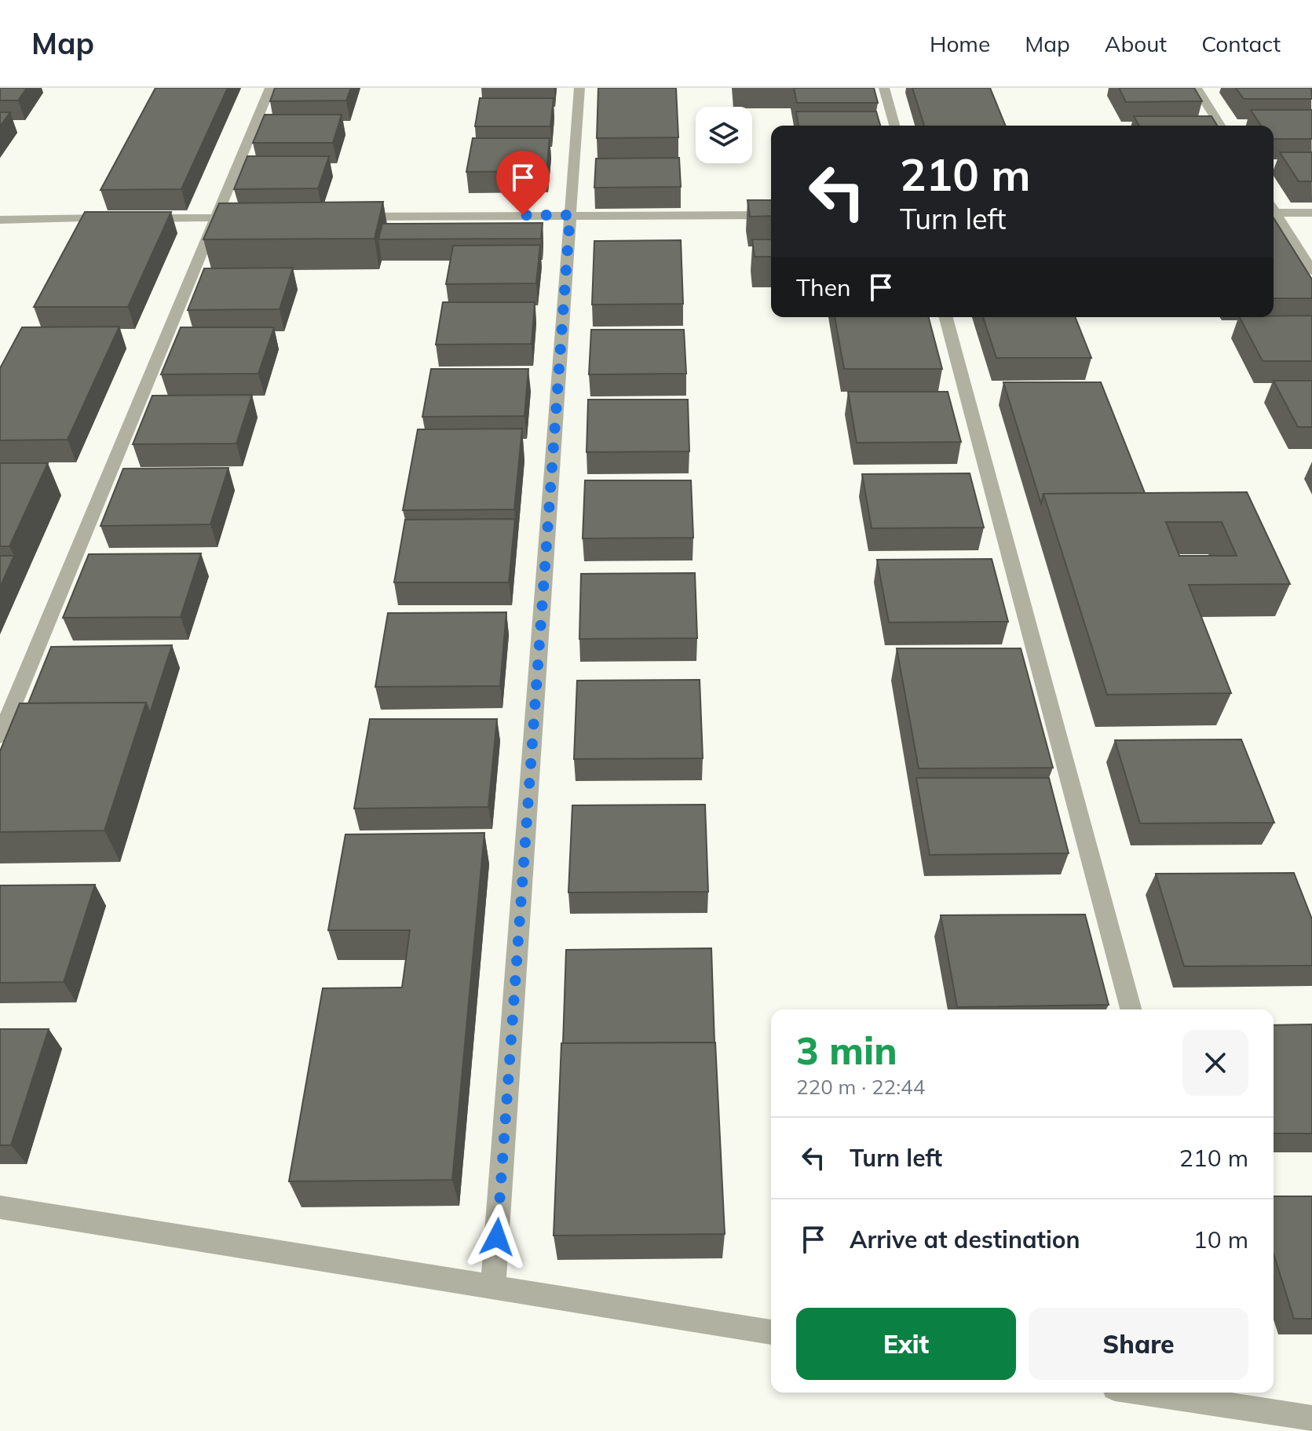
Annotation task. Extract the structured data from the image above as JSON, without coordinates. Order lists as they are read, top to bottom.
{
  "page": {
    "header": "Map",
    "nav": [
      "Home",
      "Map",
      "About",
      "Contact"
    ],
    "turn": ["210 m", "Turn left"],
    "then": "Then",
    "heading": ["3 min", "220 m · 22:44"],
    "list": [
      {
        "name": "Turn left",
        "value": "210 m"
      },
      {
        "name": "Arrive at destination",
        "value": "10 m"
      }
    ],
    "buttons": ["Exit", "Share"]
  }
}
